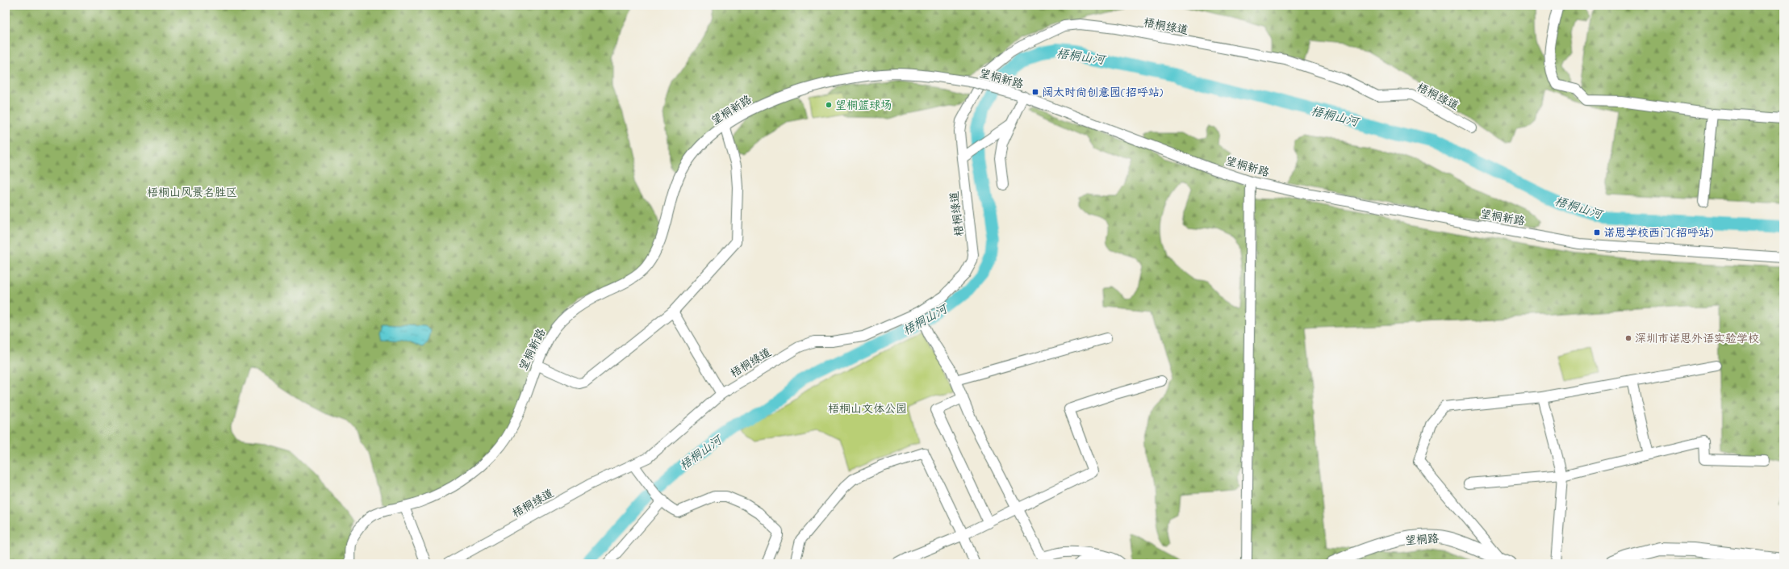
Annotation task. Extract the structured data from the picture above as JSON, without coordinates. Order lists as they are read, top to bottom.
{
  "streets": {
    "main road": ["望桐路"],
    "street": ["梧桐绿道", "望桐新路"]
  },
  "water": ["梧桐山河"],
  "parks": ["梧桐山风景名胜区", "梧桐山文体公园"],
  "places": {
    "transit": ["阔太时尚创意园(招呼站)", "诺思学校西门(招呼站)"],
    "other": ["望桐篮球场", "深圳市诺思外语实验学校"]
  }
}
